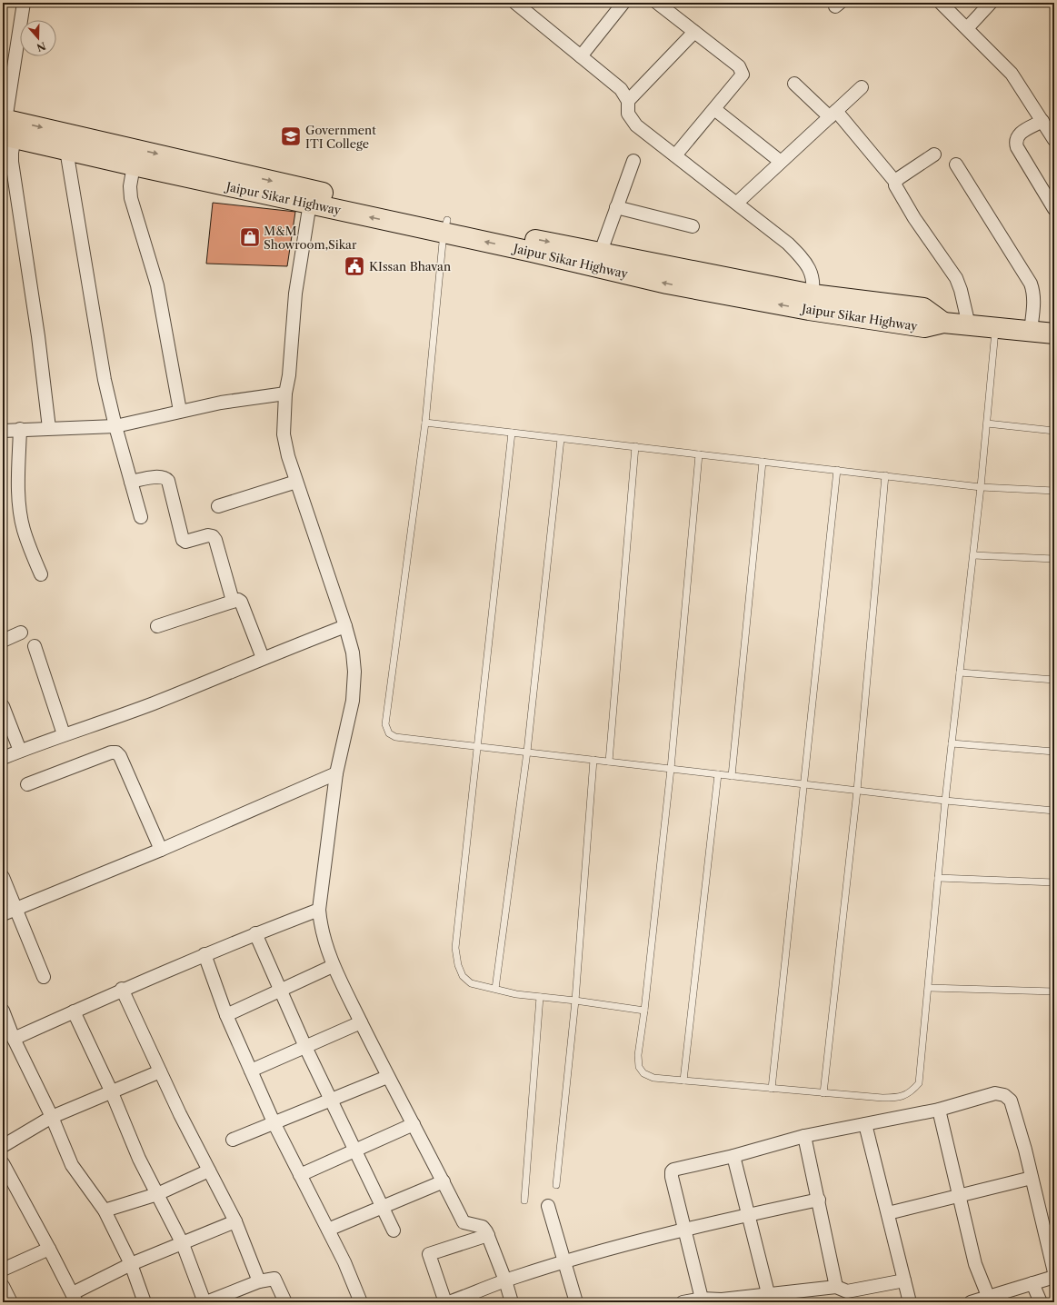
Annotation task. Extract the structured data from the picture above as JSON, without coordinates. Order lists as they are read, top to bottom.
{
  "streets": {
    "main road": ["Jaipur Sikar Highway"]
  },
  "places": {
    "school or university": ["Government ITI College"],
    "shop": ["M&M Showroom,Sikar"],
    "public building": ["KIssan Bhavan"]
  },
  "north": "bottom"
}
